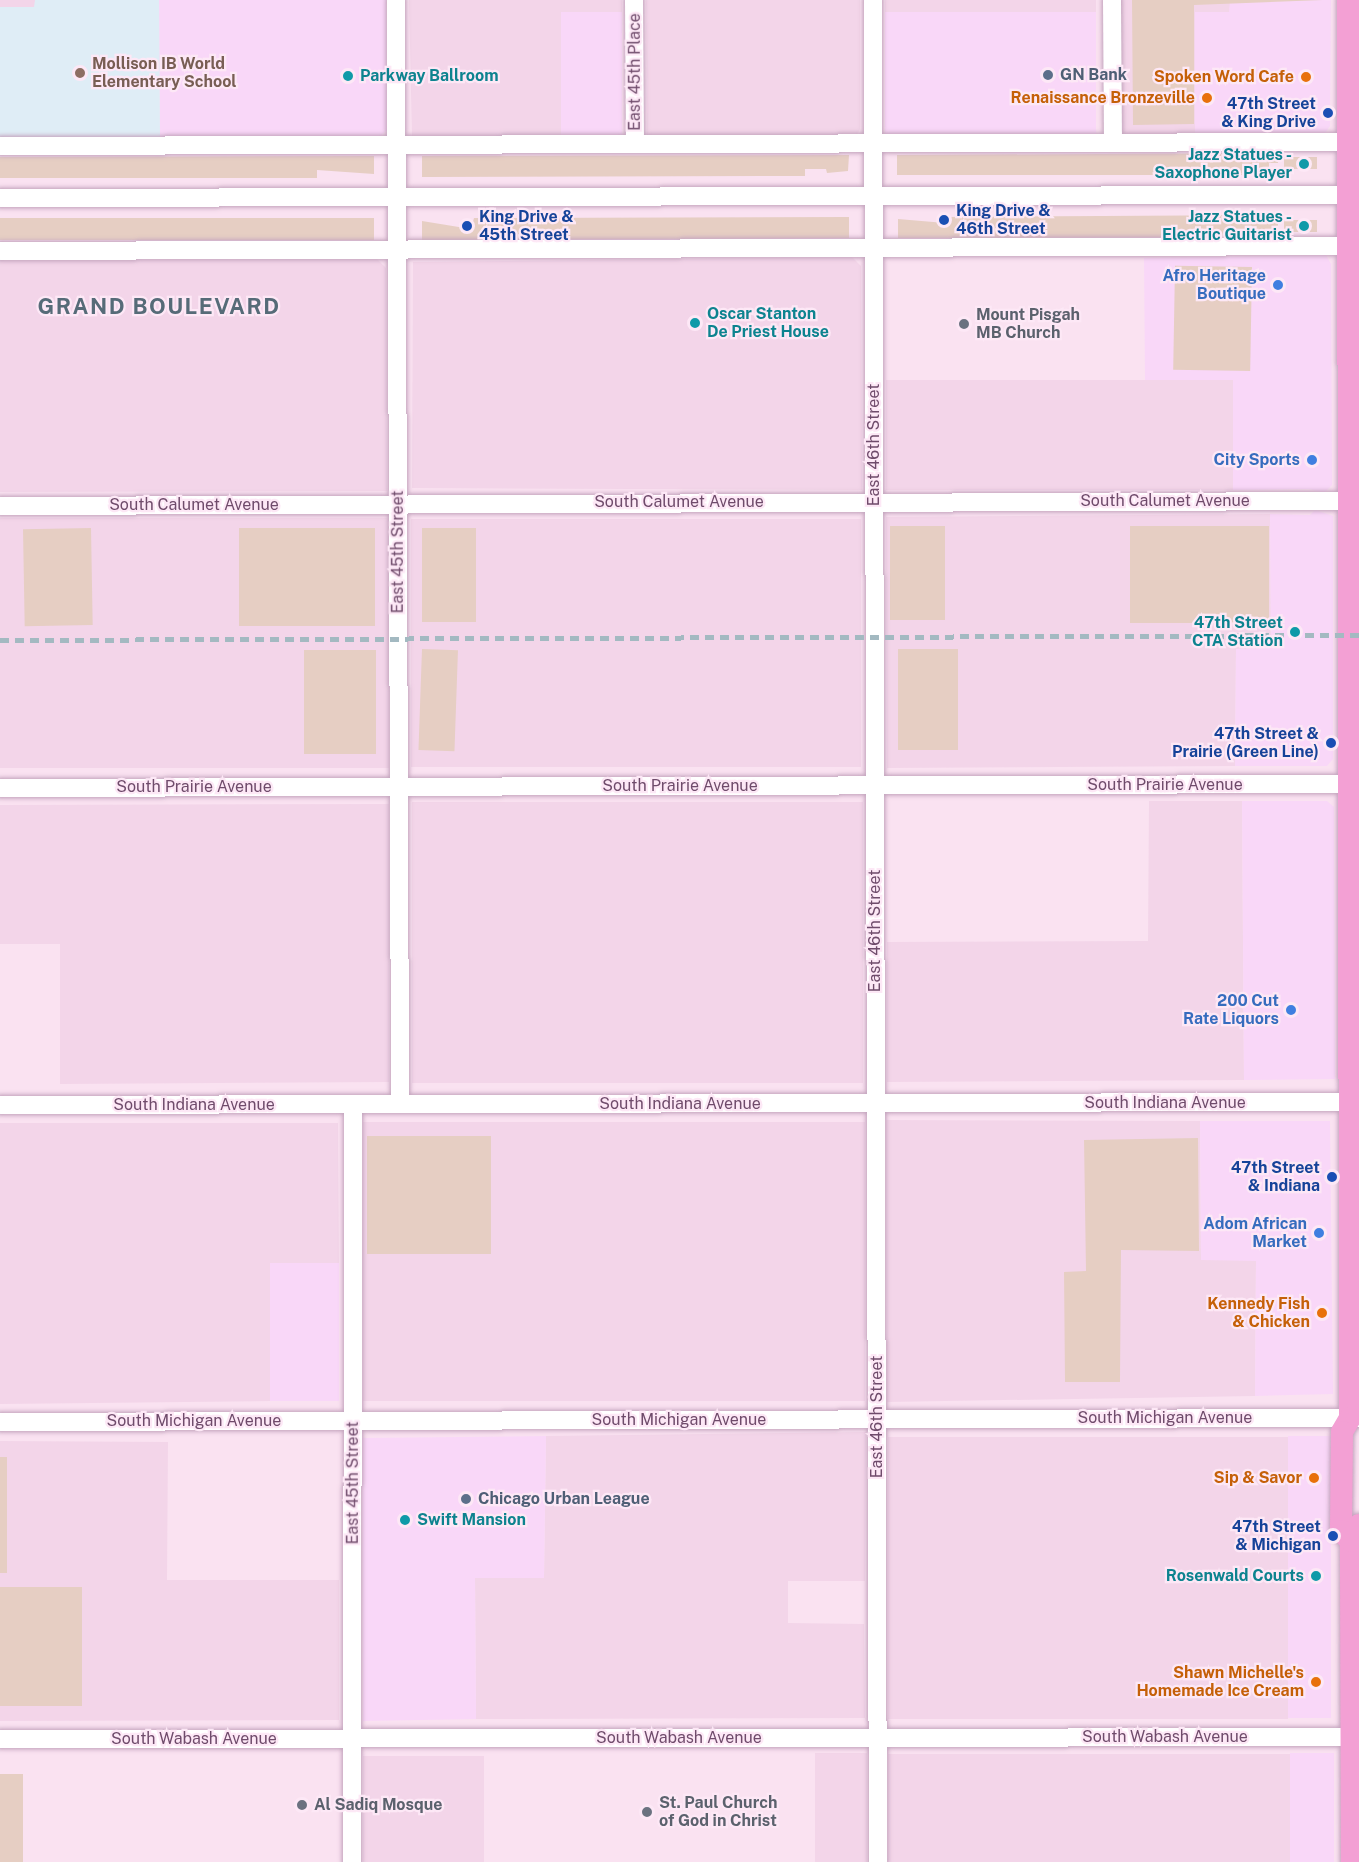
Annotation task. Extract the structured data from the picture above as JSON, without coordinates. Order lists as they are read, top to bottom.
{
  "streets": {
    "street": [
      "East 45th Place",
      "East 46th Street",
      "South Calumet Avenue",
      "East 45th Street",
      "South Prairie Avenue",
      "South Indiana Avenue",
      "South Michigan Avenue",
      "South Wabash Avenue"
    ]
  },
  "crossings": [
    ["East 46th Street", "South Calumet Avenue"],
    ["East 46th Street", "South Prairie Avenue"],
    ["East 46th Street", "South Indiana Avenue"],
    ["East 46th Street", "South Michigan Avenue"],
    ["East 46th Street", "South Wabash Avenue"],
    ["South Calumet Avenue", "East 45th Street"],
    ["East 45th Street", "South Prairie Avenue"],
    ["East 45th Street", "South Indiana Avenue"],
    ["East 45th Street", "South Michigan Avenue"],
    ["East 45th Street", "South Wabash Avenue"]
  ],
  "districts": ["GRAND BOULEVARD"],
  "places": [
    "Mollison IB World Elementary School",
    "GN Bank",
    "Parkway Ballroom",
    "Spoken Word Cafe",
    "Renaissance Bronzeville",
    "47th Street & King Drive",
    "Jazz Statues - Saxophone Player",
    "King Drive & 46th Street",
    "King Drive & 45th Street",
    "Jazz Statues - Electric Guitarist",
    "Afro Heritage Boutique",
    "Oscar Stanton De Priest House",
    "Mount Pisgah MB Church",
    "City Sports",
    "47th Street CTA Station",
    "47th Street & Prairie (Green Line)",
    "200 Cut Rate Liquors",
    "47th Street & Indiana",
    "Adom African Market",
    "Kennedy Fish & Chicken",
    "Sip & Savor",
    "Chicago Urban League",
    "Swift Mansion",
    "47th Street & Michigan",
    "Rosenwald Courts",
    "Shawn Michelle's Homemade Ice Cream",
    "Al Sadiq Mosque",
    "St. Paul Church of God in Christ"
  ]
}
